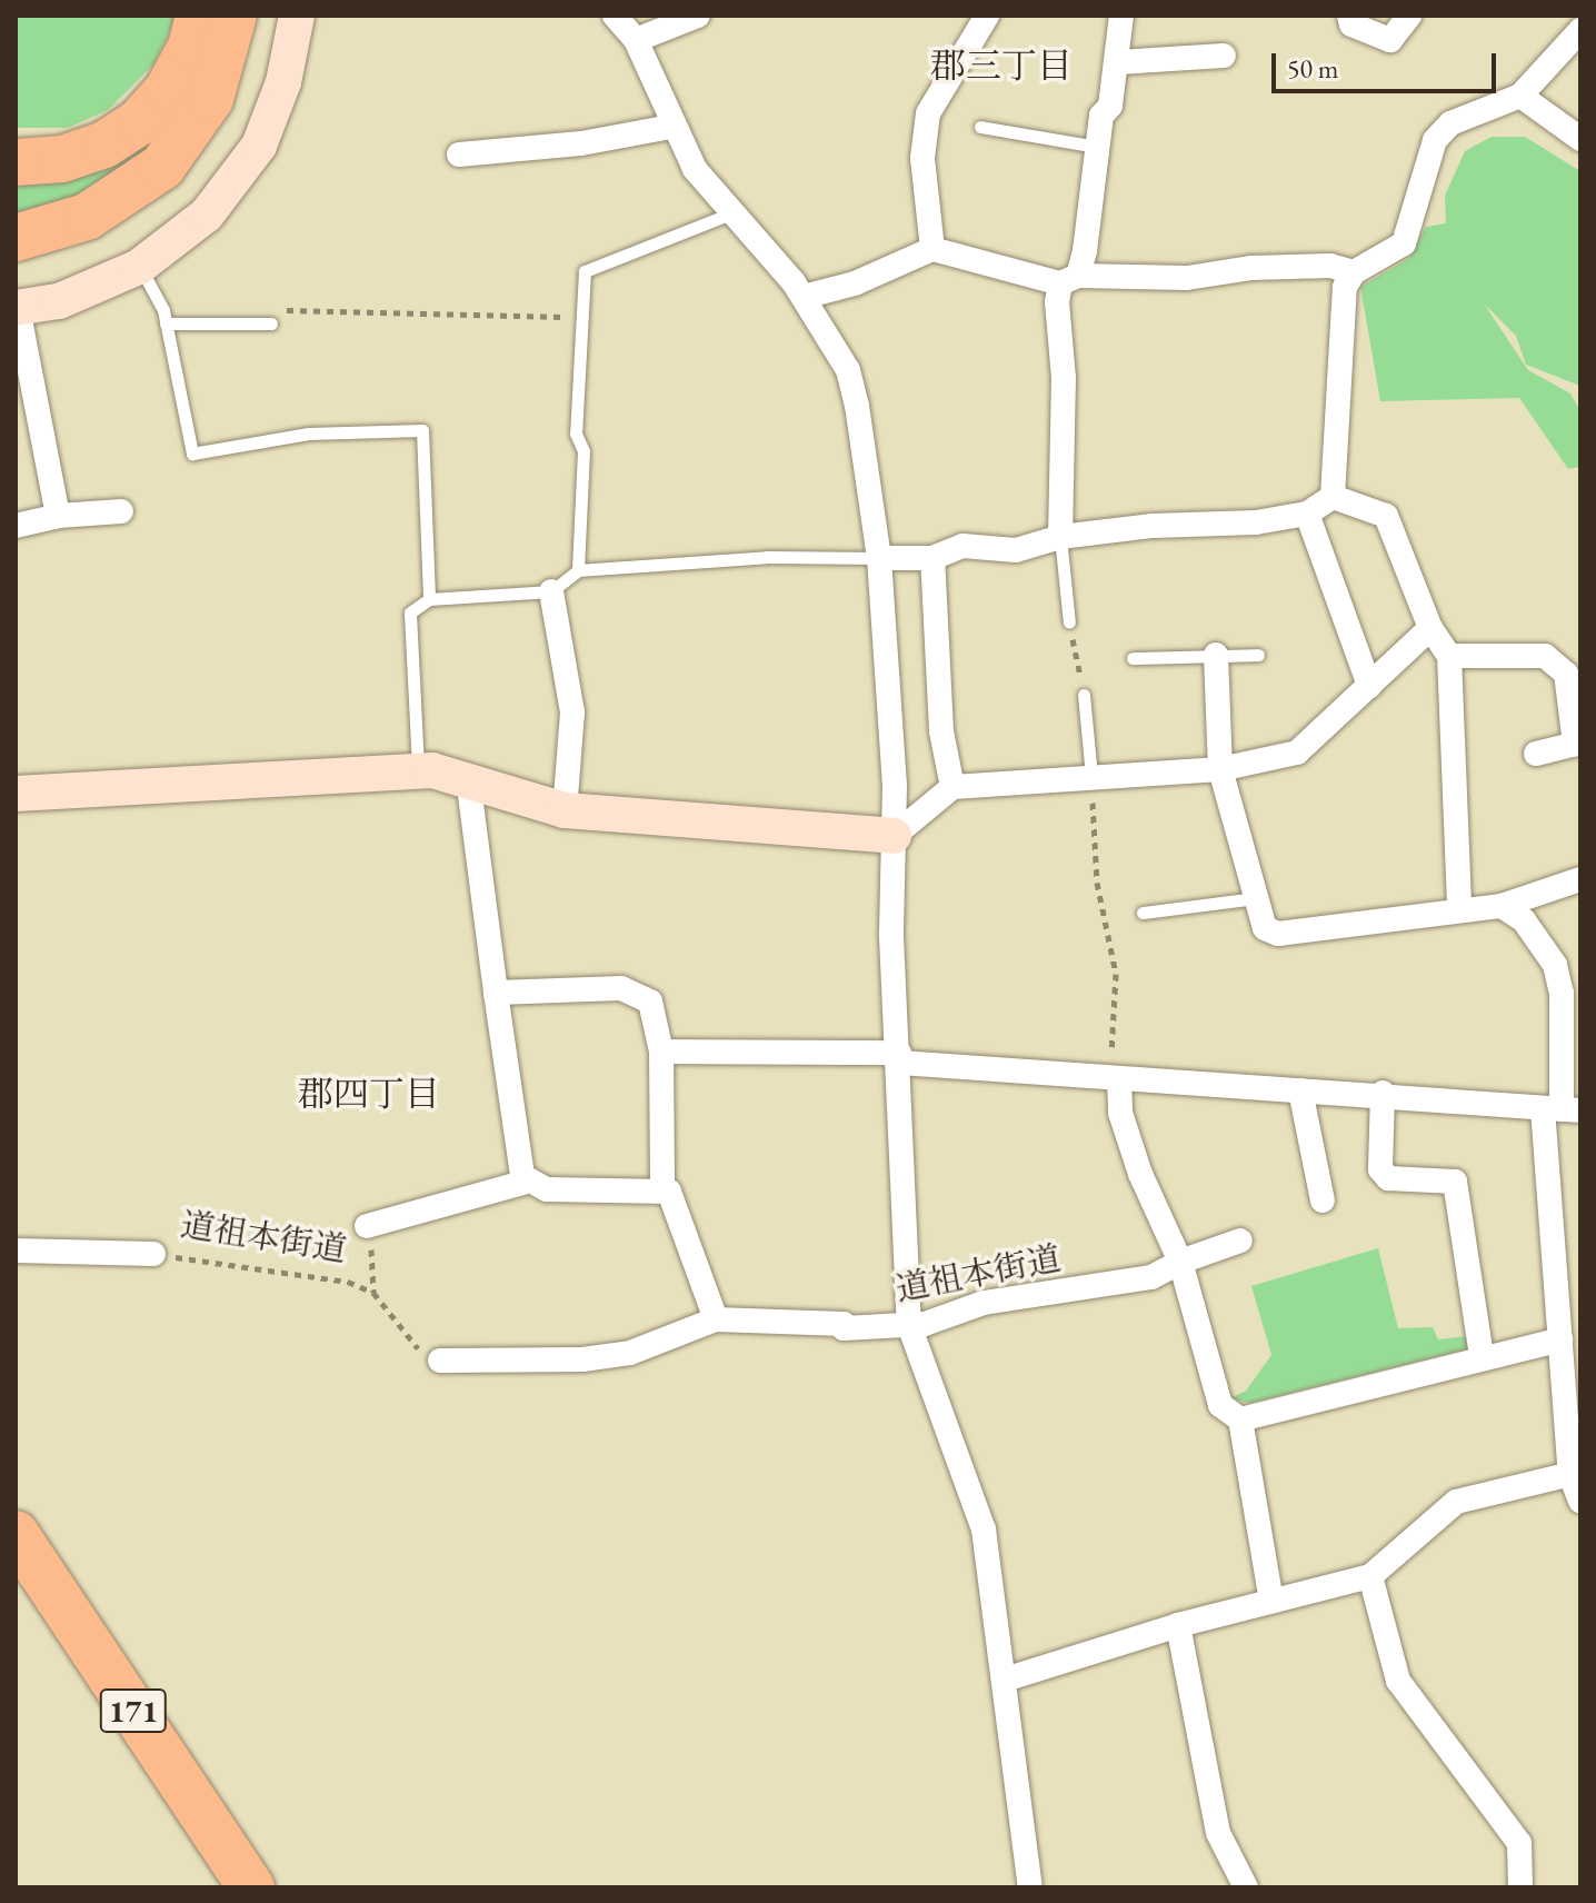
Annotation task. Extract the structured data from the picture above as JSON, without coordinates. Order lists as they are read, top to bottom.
{
  "streets": {
    "highway": ["171"],
    "street": ["道祖本街道"]
  },
  "districts": ["郡三丁目", "郡四丁目"],
  "scale_bar": "50 m"
}
